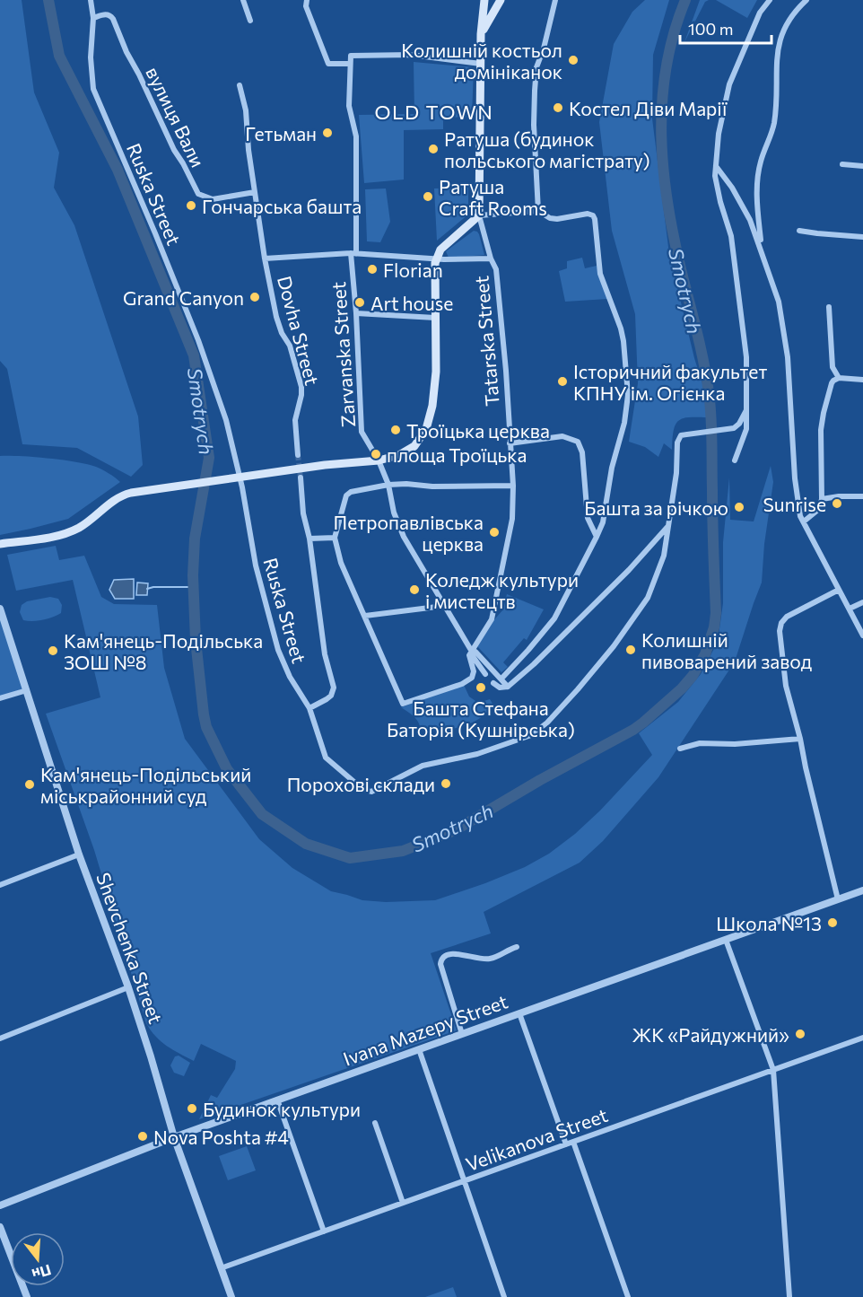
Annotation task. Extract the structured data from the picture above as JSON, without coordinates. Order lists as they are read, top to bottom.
{
  "streets": {
    "street": [
      "вулиця Вали",
      "Ruska Street",
      "Dovha Street",
      "Tatarska Street",
      "Zarvanska Street",
      "Shevchenka Street",
      "Ivana Mazepy Street",
      "Velikanova Street"
    ]
  },
  "crossings": [
    ["вулиця Вали", "Ruska Street"],
    ["вулиця Вали", "Dovha Street"],
    ["Tatarska Street", "Zarvanska Street"],
    ["Shevchenka Street", "Ivana Mazepy Street"],
    ["Shevchenka Street", "Velikanova Street"]
  ],
  "districts": ["OLD TOWN"],
  "water": ["Smotrych"],
  "places": [
    "Колишній костьол домініканок",
    "Костел Діви Марії",
    "Гетьман",
    "Ратуша (будинок польського магістрату)",
    "Ратуша Craft Rooms",
    "Гончарська башта",
    "Florian",
    "Grand Canyon",
    "Art house",
    "Історичний факультет КПНУ ім. Огієнка",
    "Троїцька церква",
    "площа Троїцька",
    "Sunrise",
    "Башта за річкою",
    "Петропавлівська церква",
    "Коледж культури і мистецтв",
    "Колишній пивоварений завод",
    "Кам'янець-Подільська ЗОШ №8",
    "Башта Стефана Баторія (Кушнірська)",
    "Порохові склади",
    "Кам'янець-Подільський міськрайонний суд",
    "Школа №13",
    "ЖК «Райдужний»",
    "Будинок культури",
    "Nova Poshta #4"
  ],
  "scale_bar": "100 m",
  "north": "bottom"
}
